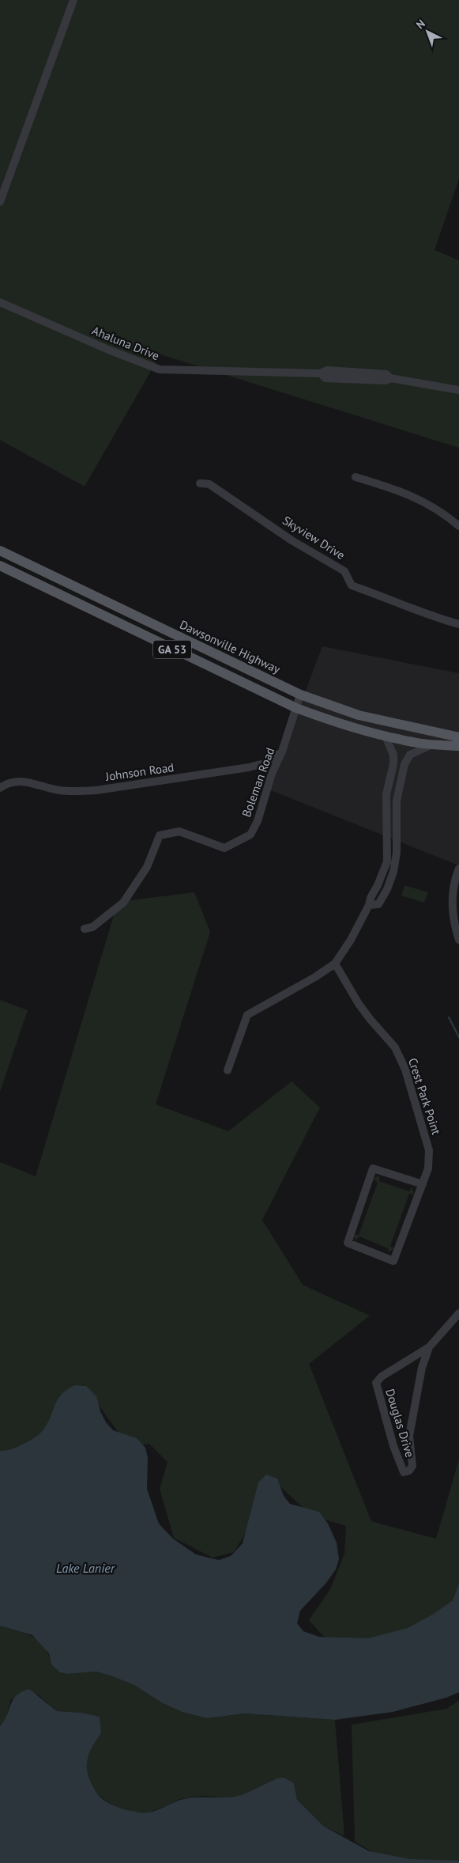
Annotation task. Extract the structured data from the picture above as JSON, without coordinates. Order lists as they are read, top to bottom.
{
  "streets": {
    "main road": ["Dawsonville Highway", "GA 53"],
    "street": [
      "Ahaluna Drive",
      "Skyview Drive",
      "Johnson Road",
      "Boleman Road",
      "Crest Park Point",
      "Douglas Drive"
    ]
  },
  "crossings": [
    ["Dawsonville Highway", "Boleman Road"],
    ["GA 53", "Boleman Road"],
    ["Johnson Road", "Boleman Road"]
  ],
  "water": ["Lake Lanier"],
  "north": "top left"
}
